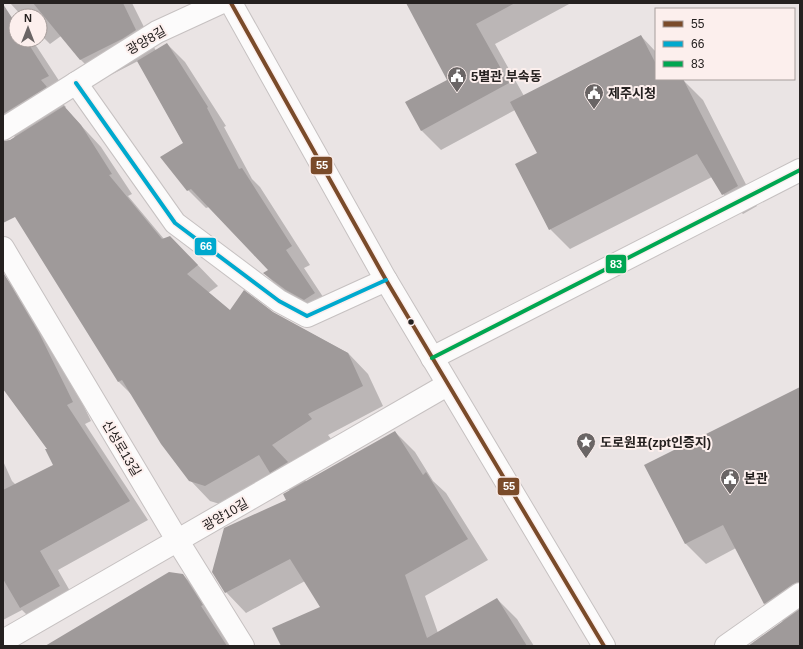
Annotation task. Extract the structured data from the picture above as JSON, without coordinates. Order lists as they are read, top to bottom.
{
  "streets": {
    "street": ["광양8길", "신성로13길", "광양10길"]
  },
  "crossings": [
    ["신성로13길", "광양10길"]
  ],
  "places": {
    "public building": ["5별관 부속동", "제주시청", "본관"],
    "place": ["도로원표(zpt인증지)"]
  },
  "lines": ["transit line 55", "transit line 66", "transit line 83"],
  "legend": ["55", "66", "83"],
  "north": "top"
}
